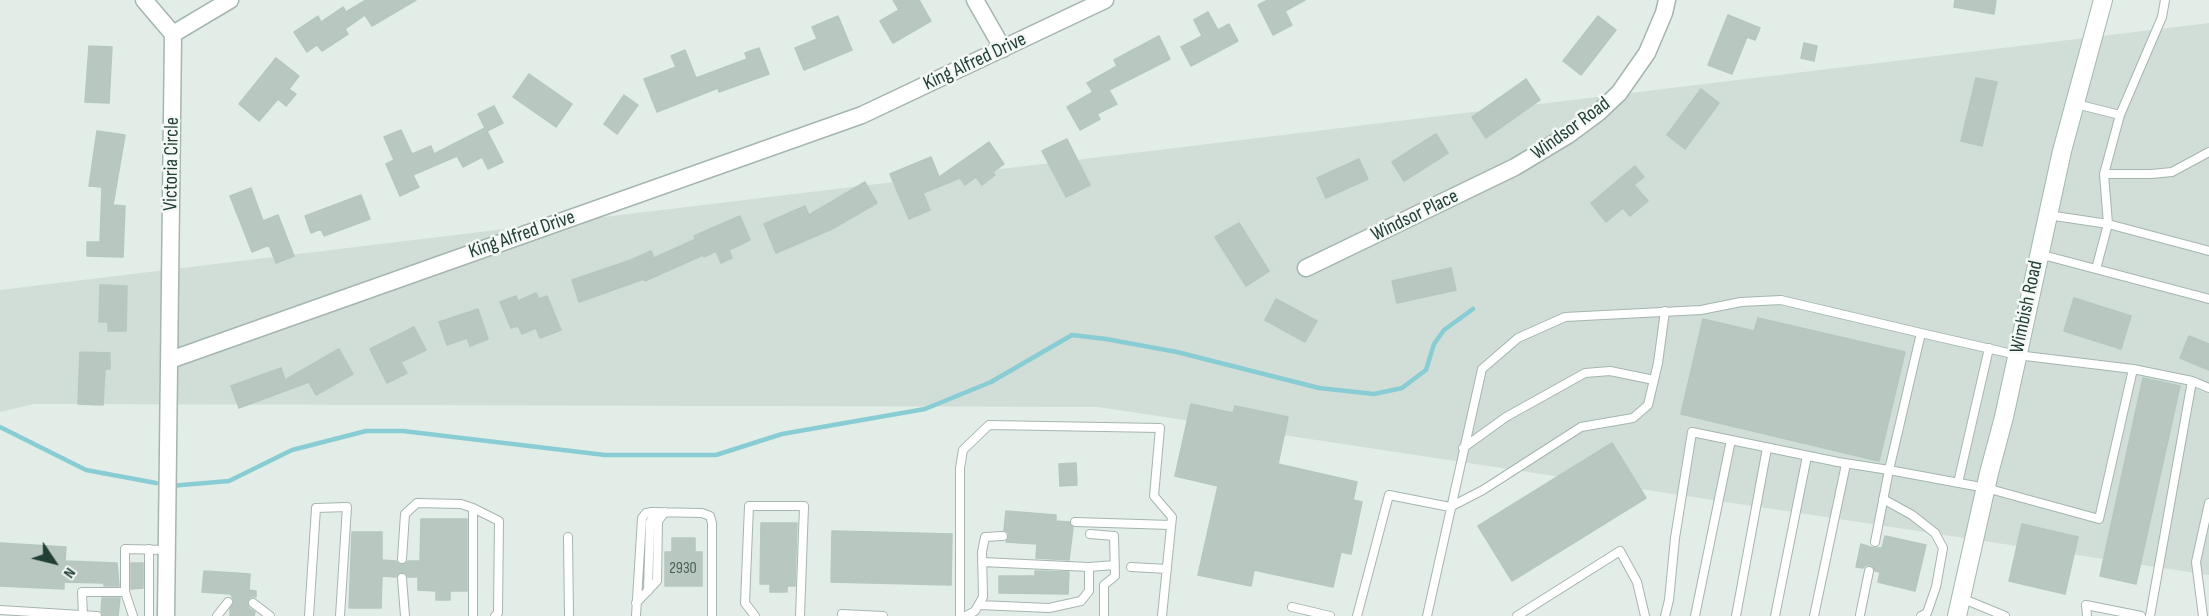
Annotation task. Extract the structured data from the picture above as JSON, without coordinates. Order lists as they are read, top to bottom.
{
  "streets": {
    "street": [
      "King Alfred Drive",
      "Windsor Road",
      "Victoria Circle",
      "Windsor Place",
      "Wimbish Road"
    ]
  },
  "crossings": [
    ["King Alfred Drive", "Victoria Circle"],
    ["Windsor Road", "Windsor Place"]
  ],
  "house_numbers": ["2930"],
  "north": "bottom right"
}
